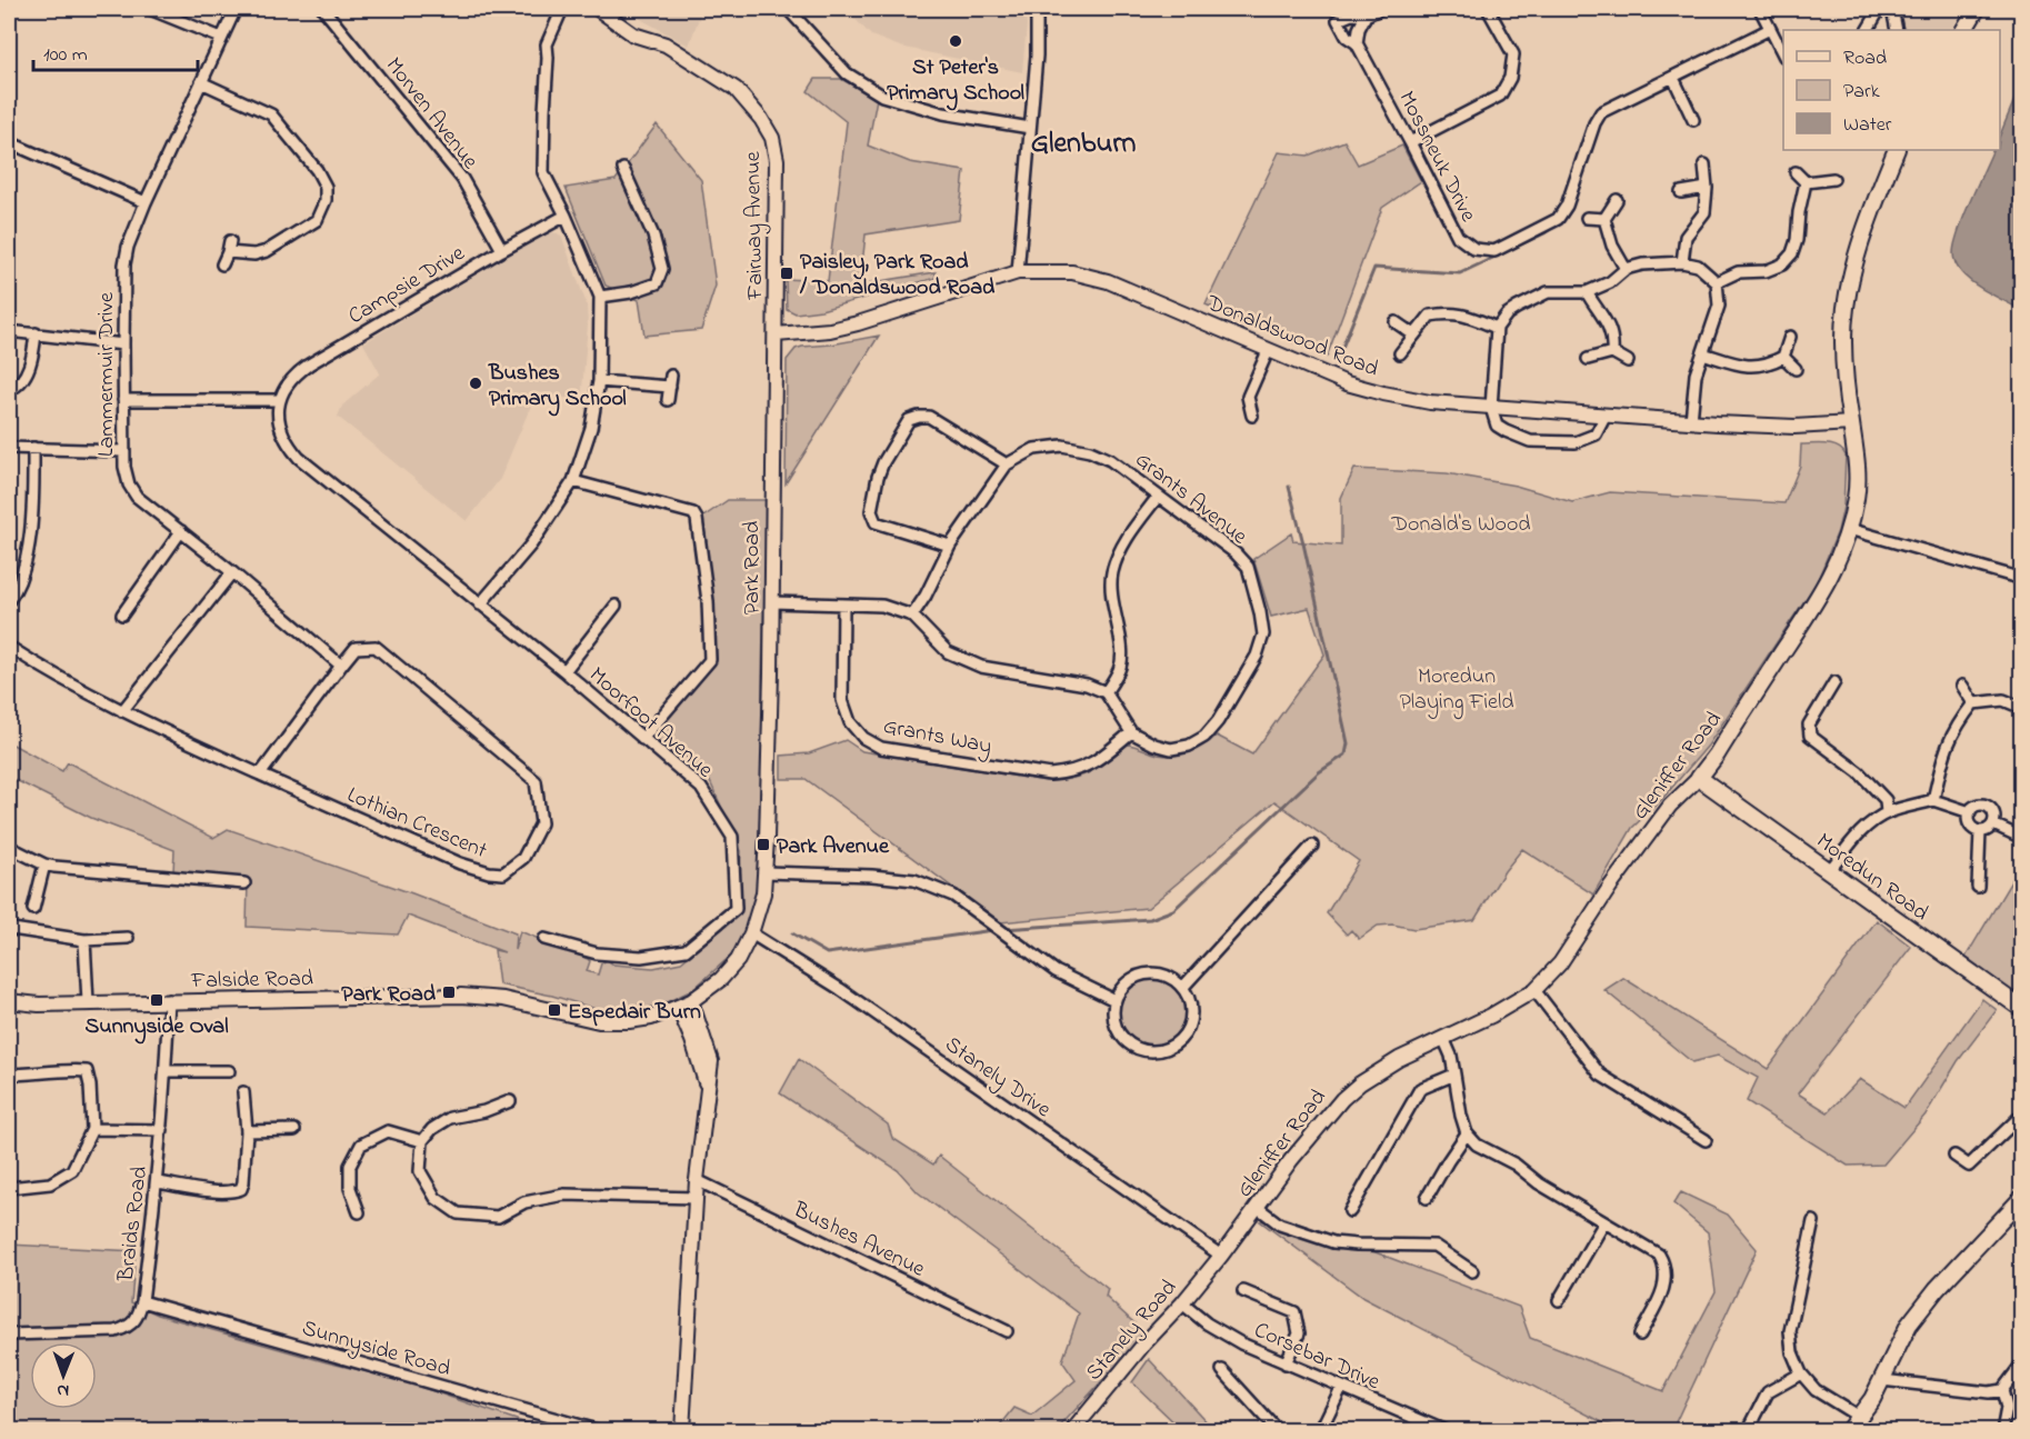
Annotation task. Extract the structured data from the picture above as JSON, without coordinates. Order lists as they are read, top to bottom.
{
  "streets": {
    "main road": ["Gleniffer Road", "Moredun Road"],
    "street": [
      "Morven Avenue",
      "Mossneuk Drive",
      "Fairway Avenue",
      "Campsie Drive",
      "Donaldswood Road",
      "Lammermuir Drive",
      "Grants Avenue",
      "Park Road",
      "Moorfoot Avenue",
      "Grants Way",
      "Lothian Crescent",
      "Falside Road",
      "Stanely Drive",
      "Braids Road",
      "Bushes Avenue",
      "Stanely Road",
      "Sunnyside Road",
      "Corsebar Drive"
    ]
  },
  "crossings": [
    ["Morven Avenue", "Campsie Drive"],
    ["Fairway Avenue", "Donaldswood Road"],
    ["Fairway Avenue", "Park Road"],
    ["Campsie Drive", "Moorfoot Avenue"],
    ["Donaldswood Road", "Park Road"],
    ["Donaldswood Road", "Gleniffer Road"],
    ["Lammermuir Drive", "Lothian Crescent"],
    ["Grants Avenue", "Grants Way"],
    ["Park Road", "Falside Road"],
    ["Park Road", "Stanely Drive"],
    ["Gleniffer Road", "Moredun Road"],
    ["Gleniffer Road", "Stanely Drive"],
    ["Gleniffer Road", "Stanely Road"],
    ["Falside Road", "Braids Road"],
    ["Stanely Drive", "Stanely Road"],
    ["Braids Road", "Sunnyside Road"],
    ["Stanely Road", "Corsebar Drive"]
  ],
  "districts": ["Glenburn"],
  "parks": ["Donald's Wood", "Moredun Playing Field"],
  "places": {
    "other": ["St Peter's Primary School", "Bushes Primary School"],
    "transit": [
      "Paisley, Park Road / Donaldswood Road",
      "Park Avenue",
      "Park Road",
      "Sunnyside Oval",
      "Espedair Burn"
    ]
  },
  "legend": ["Road", "Park", "Water"],
  "scale_bar": "100 m",
  "north": "bottom"
}
